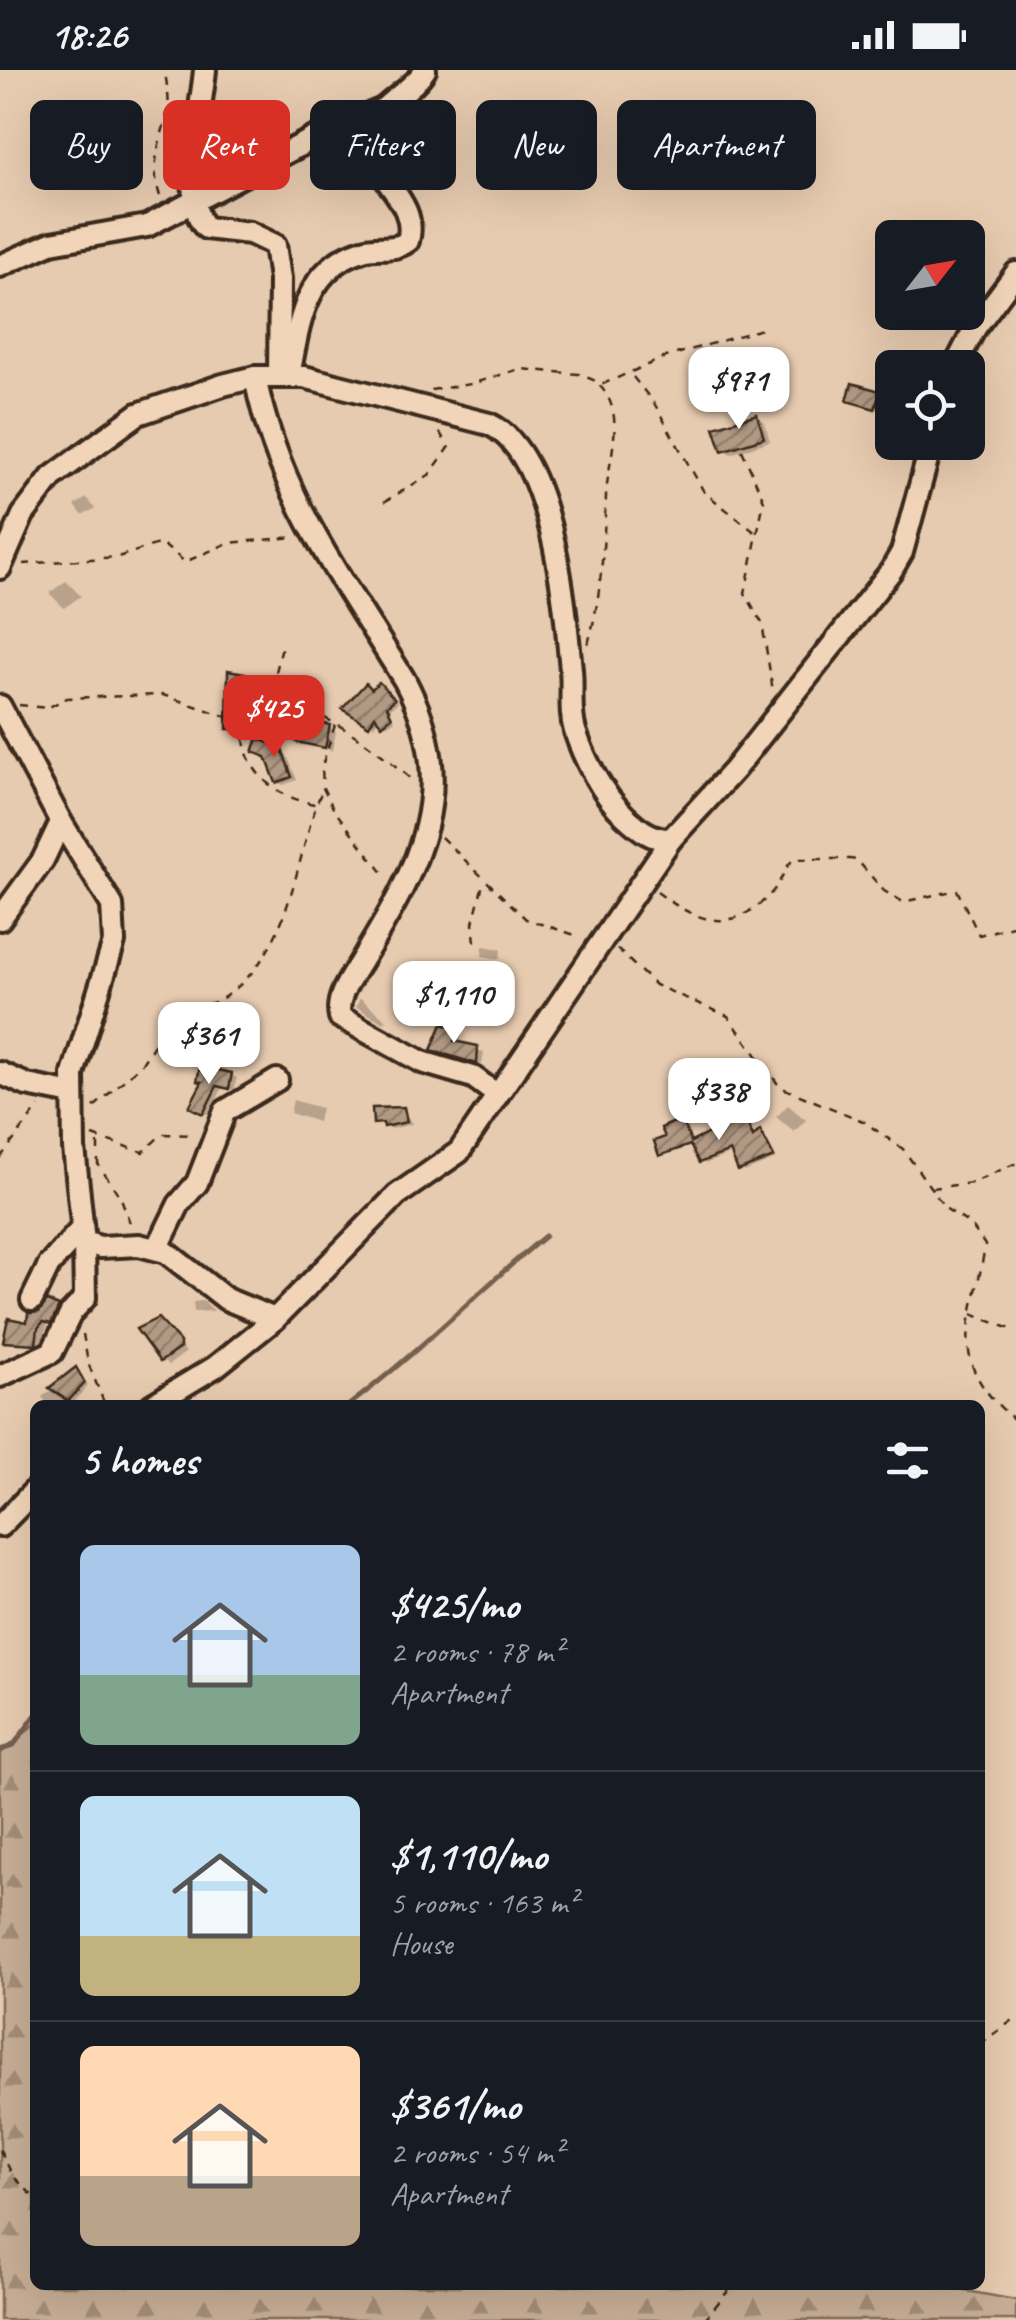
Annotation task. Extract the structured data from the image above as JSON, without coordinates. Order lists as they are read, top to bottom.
{
  "north": "top right",
  "page": {
    "status": "18:26",
    "chip": [
      "Buy",
      "Rent",
      "Filters",
      "New",
      "Apartment"
    ],
    "price": [
      "$971",
      "$425",
      "$1,110",
      "$361",
      "$338"
    ],
    "heading": "5 homes",
    "list": [
      {
        "name": "$425/mo",
        "note": "2 rooms · 78 m² · Apartment"
      },
      {
        "name": "$1,110/mo",
        "note": "5 rooms · 163 m² · House"
      },
      {
        "name": "$361/mo",
        "note": "2 rooms · 54 m² · Apartment"
      }
    ]
  }
}
